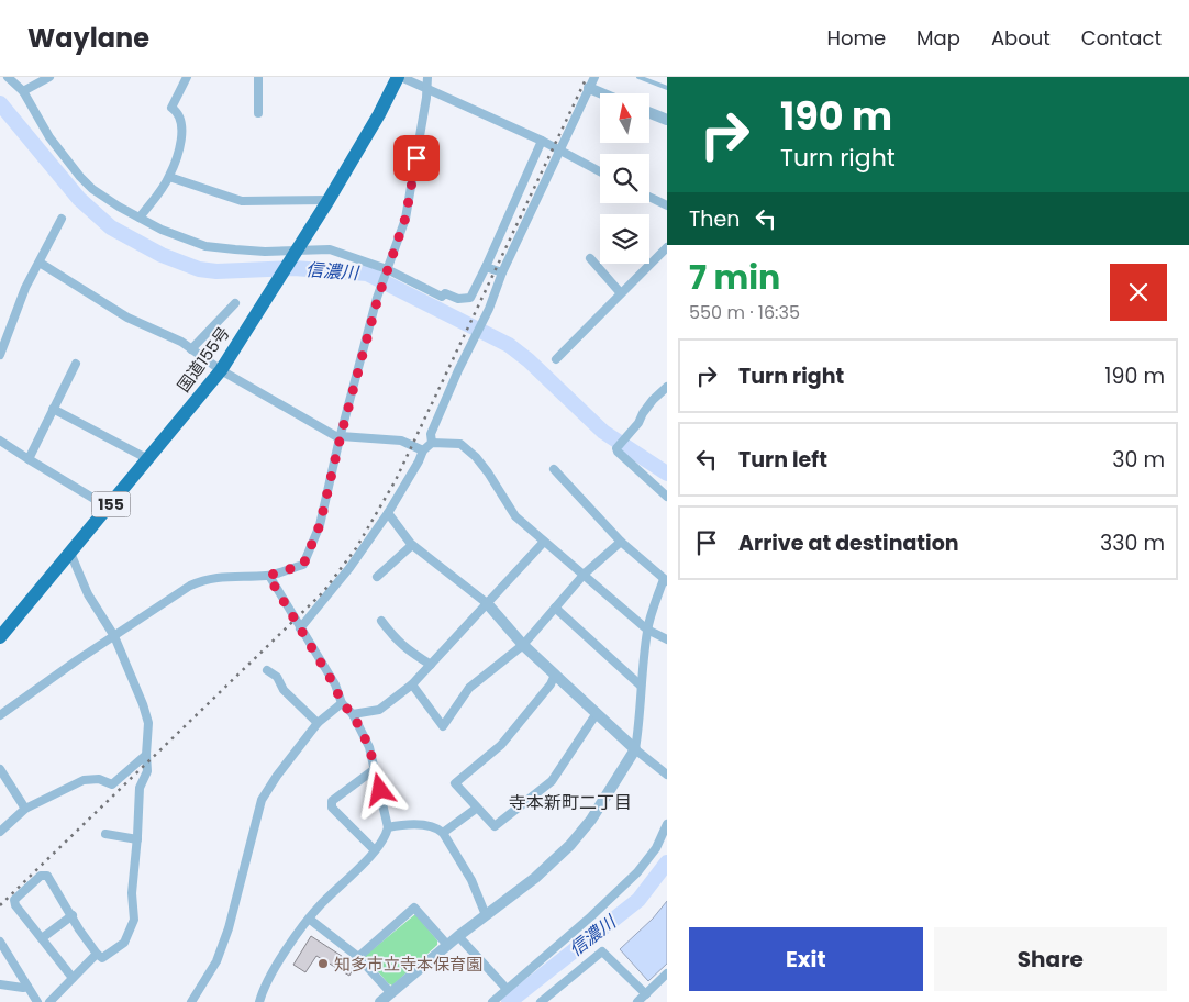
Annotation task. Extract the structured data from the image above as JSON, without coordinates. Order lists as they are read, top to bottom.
{
  "streets": {
    "highway": ["国道155号", "155"]
  },
  "districts": ["寺本新町二丁目"],
  "water": ["信濃川"],
  "places": ["知多市立寺本保育園"],
  "north": "top",
  "page": {
    "header": "Waylane",
    "nav": [
      "Home",
      "Map",
      "About",
      "Contact"
    ],
    "turn": ["190 m", "Turn right"],
    "then": "Then",
    "heading": ["7 min", "550 m · 16:35"],
    "list": [
      {
        "name": "Turn right",
        "value": "190 m"
      },
      {
        "name": "Turn left",
        "value": "30 m"
      },
      {
        "name": "Arrive at destination",
        "value": "330 m"
      }
    ],
    "buttons": ["Exit", "Share"]
  }
}
